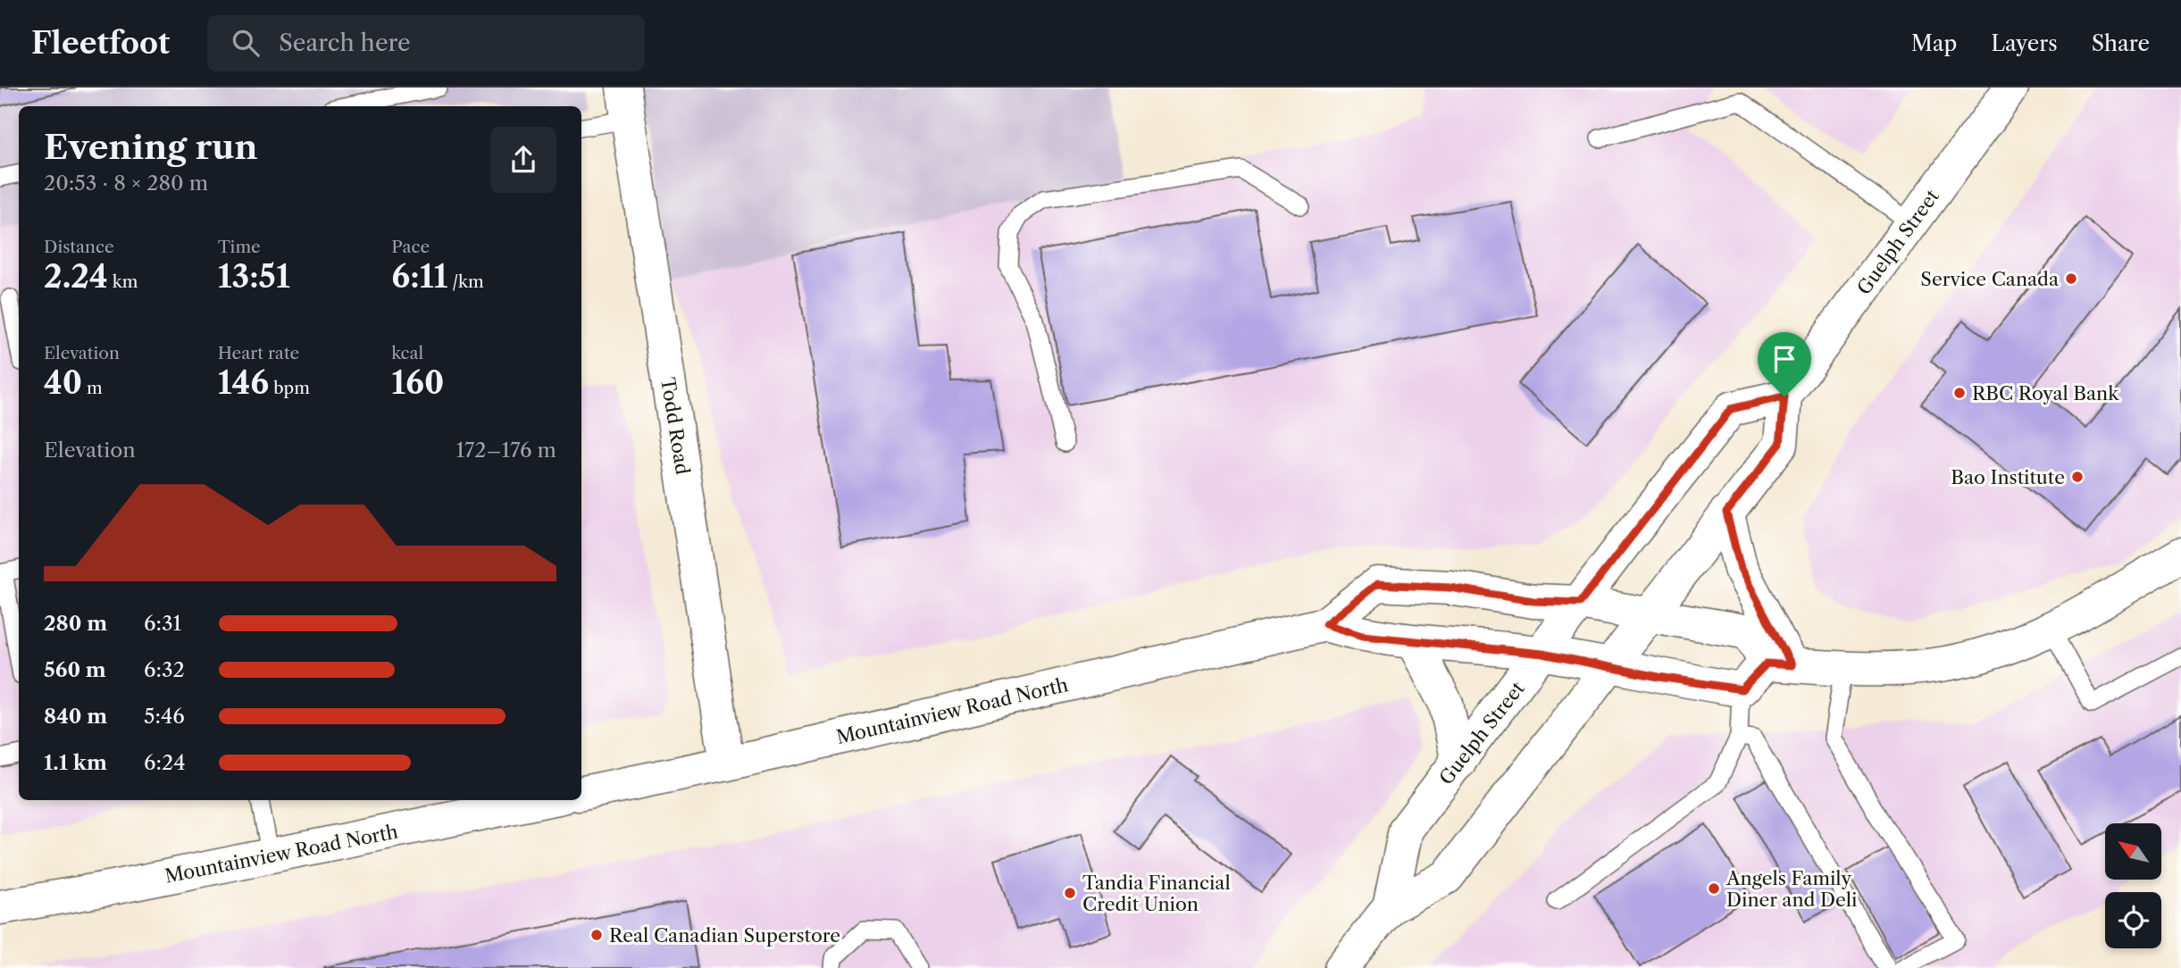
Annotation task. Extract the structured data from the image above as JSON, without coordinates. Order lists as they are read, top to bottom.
{
  "streets": {
    "main road": ["Guelph Street", "Todd Road", "Mountainview Road North"]
  },
  "crossings": [
    ["Guelph Street", "Mountainview Road North"],
    ["Todd Road", "Mountainview Road North"]
  ],
  "places": [
    "Service Canada",
    "RBC Royal Bank",
    "Bao Institute",
    "Angels Family Diner and Deli",
    "Tandia Financial Credit Union",
    "Real Canadian Superstore"
  ],
  "north": "top left",
  "page": {
    "header": "Fleetfoot",
    "search": "Search here",
    "nav": ["Map", "Layers", "Share"],
    "heading": ["Evening run", "20:53 · 8 × 280 m"],
    "stats": [
      ["Distance", "2.24 km"],
      ["Time", "13:51"],
      ["Pace", "6:11 /km"],
      ["Elevation", "40 m"],
      ["Heart rate", "146 bpm"],
      ["kcal", "160"]
    ],
    "chart": ["Elevation", "172–176 m"],
    "list": [
      {
        "name": "280 m",
        "note": "6:31"
      },
      {
        "name": "560 m",
        "note": "6:32"
      },
      {
        "name": "840 m",
        "note": "5:46"
      },
      {
        "name": "1.1 km",
        "note": "6:24"
      }
    ]
  }
}
